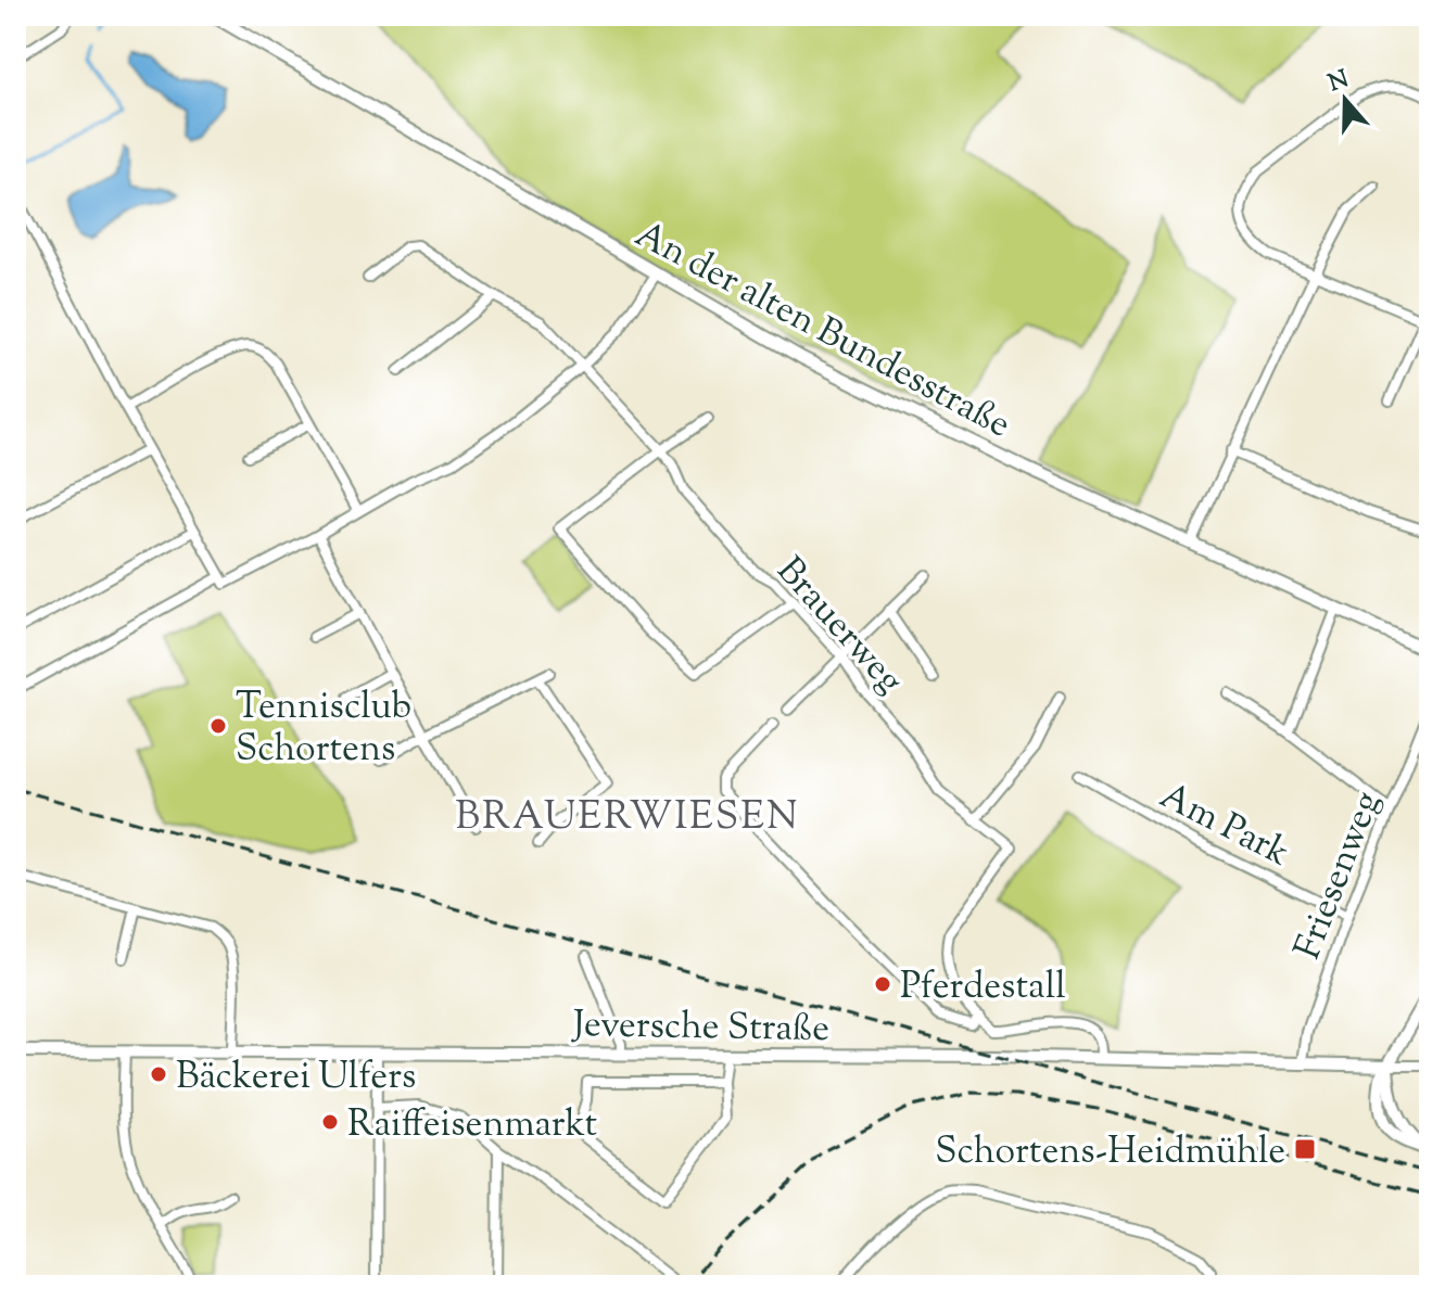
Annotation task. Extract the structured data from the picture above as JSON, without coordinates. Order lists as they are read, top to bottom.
{
  "streets": {
    "street": [
      "An der alten Bundesstraße",
      "Brauerweg",
      "Am Park",
      "Friesenweg",
      "Jeversche Straße"
    ]
  },
  "crossings": [
    ["Am Park", "Friesenweg"],
    ["Friesenweg", "Jeversche Straße"]
  ],
  "districts": ["BRAUERWIESEN"],
  "places": {
    "other": [
      "Tennisclub Schortens",
      "Pferdestall",
      "Bäckerei Ulfers",
      "Raiffeisenmarkt"
    ],
    "transit": ["Schortens-Heidmühle"]
  },
  "north": "top"
}
